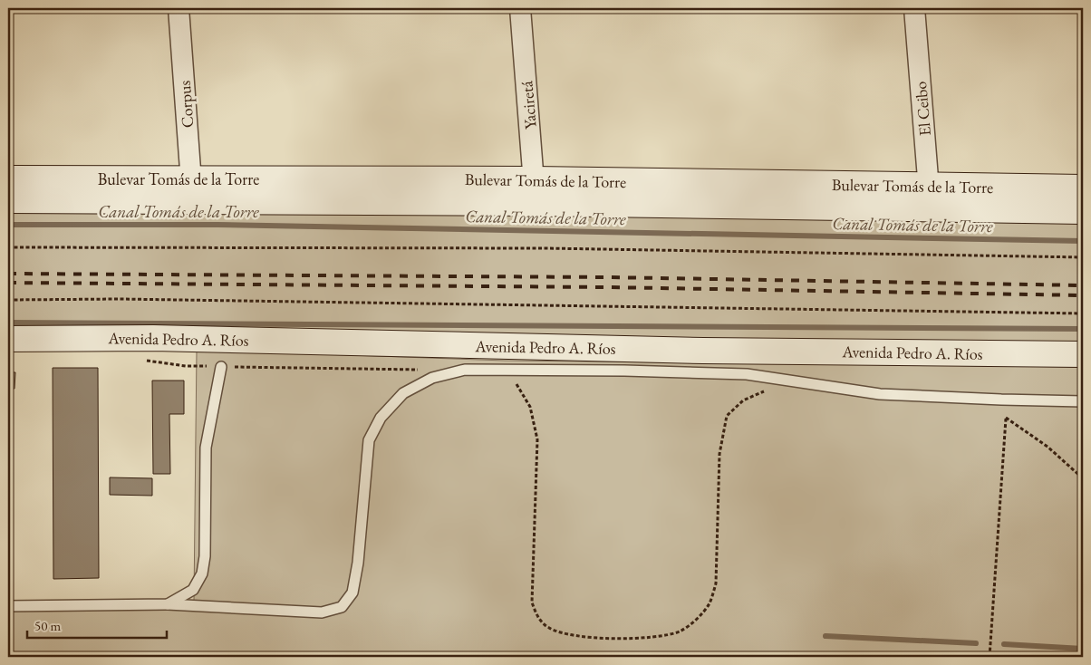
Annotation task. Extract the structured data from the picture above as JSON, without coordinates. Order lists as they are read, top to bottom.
{
  "streets": {
    "street": [
      "Corpus",
      "Yaciretá",
      "El Ceibo",
      "Bulevar Tomás de la Torre",
      "Avenida Pedro A. Ríos"
    ]
  },
  "crossings": [
    ["Corpus", "Bulevar Tomás de la Torre"],
    ["Yaciretá", "Bulevar Tomás de la Torre"],
    ["El Ceibo", "Bulevar Tomás de la Torre"]
  ],
  "water": ["Canal Tomás de la Torre"],
  "scale_bar": "50 m"
}
